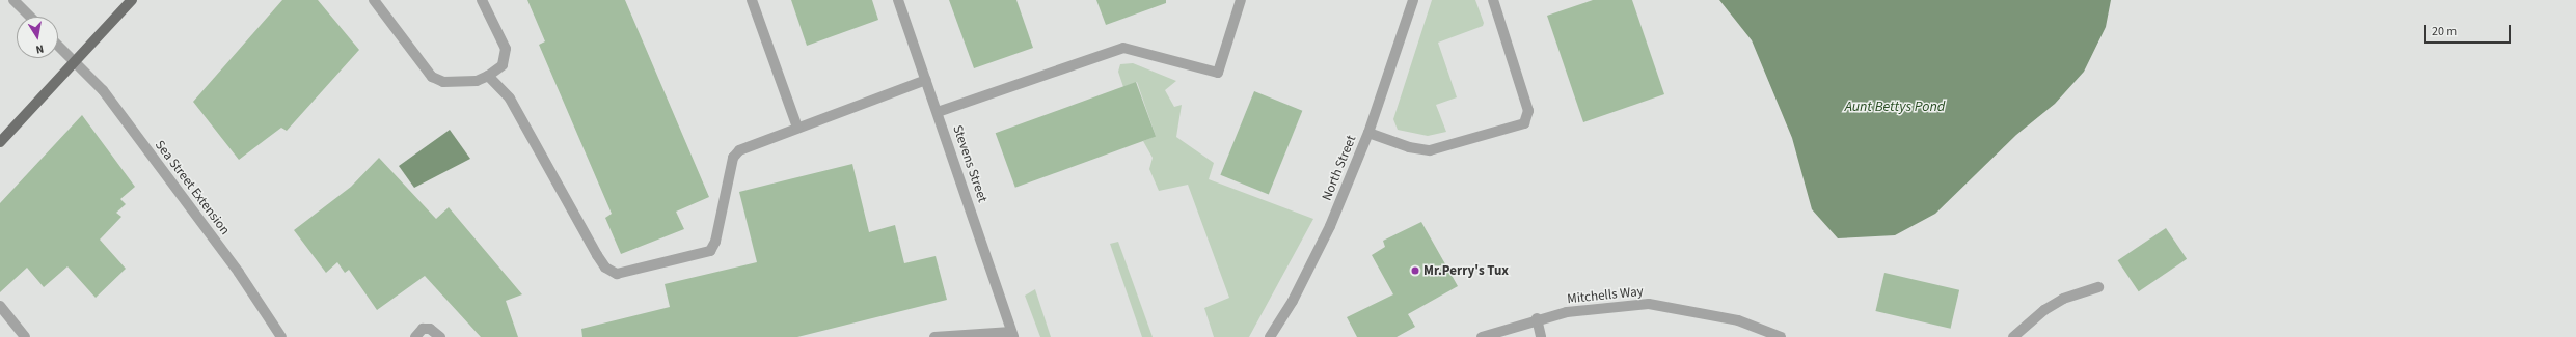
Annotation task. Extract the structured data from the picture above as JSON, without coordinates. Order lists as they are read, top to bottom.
{
  "streets": {
    "street": [
      "Stevens Street",
      "North Street",
      "Sea Street Extension",
      "Mitchells Way"
    ]
  },
  "water": ["Aunt Bettys Pond"],
  "places": ["Mr.Perry's Tux"],
  "scale_bar": "20 m",
  "north": "bottom"
}
